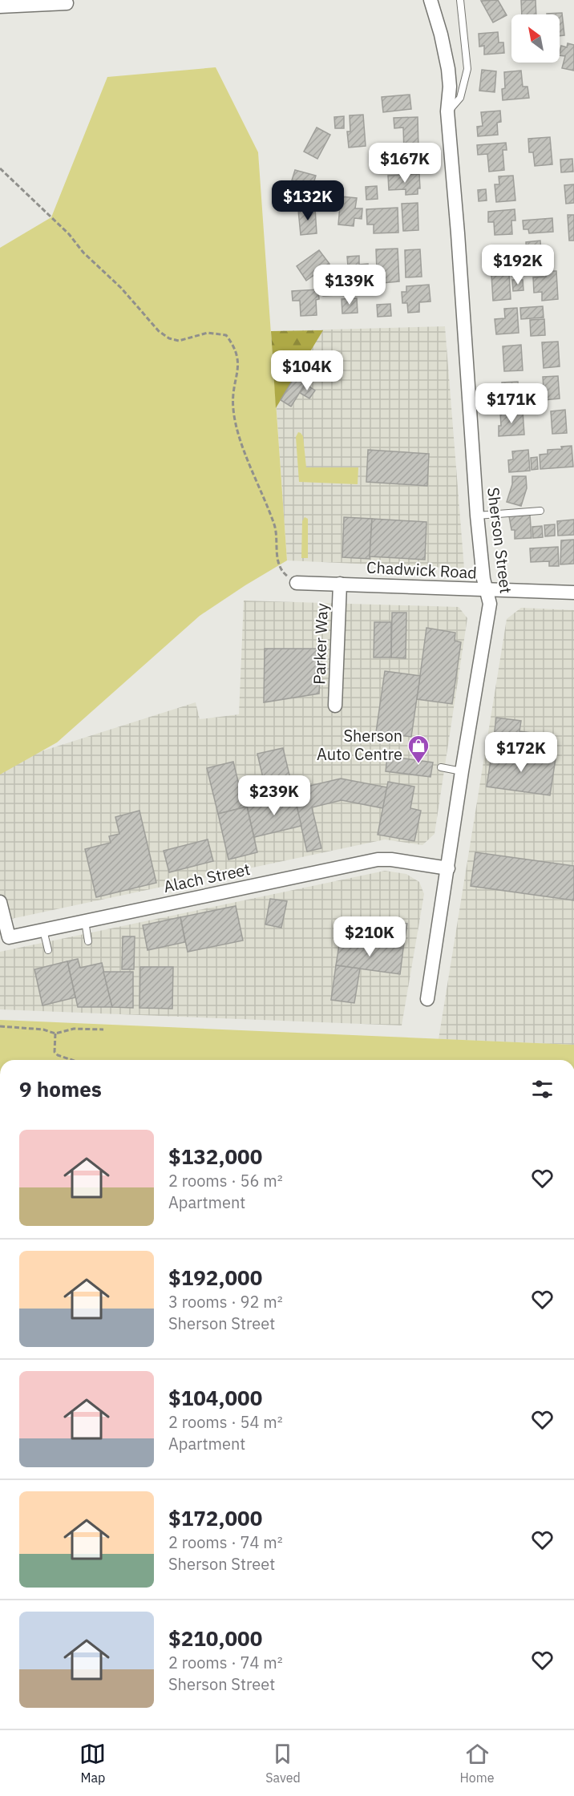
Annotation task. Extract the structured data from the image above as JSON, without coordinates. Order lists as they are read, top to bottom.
{
  "streets": {
    "street": [
      "Sherson Street",
      "Chadwick Road",
      "Parker Way",
      "Alach Street"
    ]
  },
  "crossings": [
    ["Sherson Street", "Chadwick Road"],
    ["Sherson Street", "Alach Street"],
    ["Chadwick Road", "Parker Way"]
  ],
  "places": {
    "shop": ["Sherson Auto Centre"]
  },
  "north": "top left",
  "page": {
    "price": [
      "$167K",
      "$132K",
      "$192K",
      "$139K",
      "$104K",
      "$171K",
      "$172K",
      "$239K",
      "$210K"
    ],
    "heading": "9 homes",
    "list": [
      {
        "name": "$132,000",
        "note": "2 rooms · 56 m² · Apartment"
      },
      {
        "name": "$192,000",
        "note": "3 rooms · 92 m² · Sherson Street"
      },
      {
        "name": "$104,000",
        "note": "2 rooms · 54 m² · Apartment"
      },
      {
        "name": "$172,000",
        "note": "2 rooms · 74 m² · Sherson Street"
      },
      {
        "name": "$210,000",
        "note": "2 rooms · 74 m² · Sherson Street"
      }
    ],
    "tabs": ["Map", "Saved", "Home"]
  }
}
